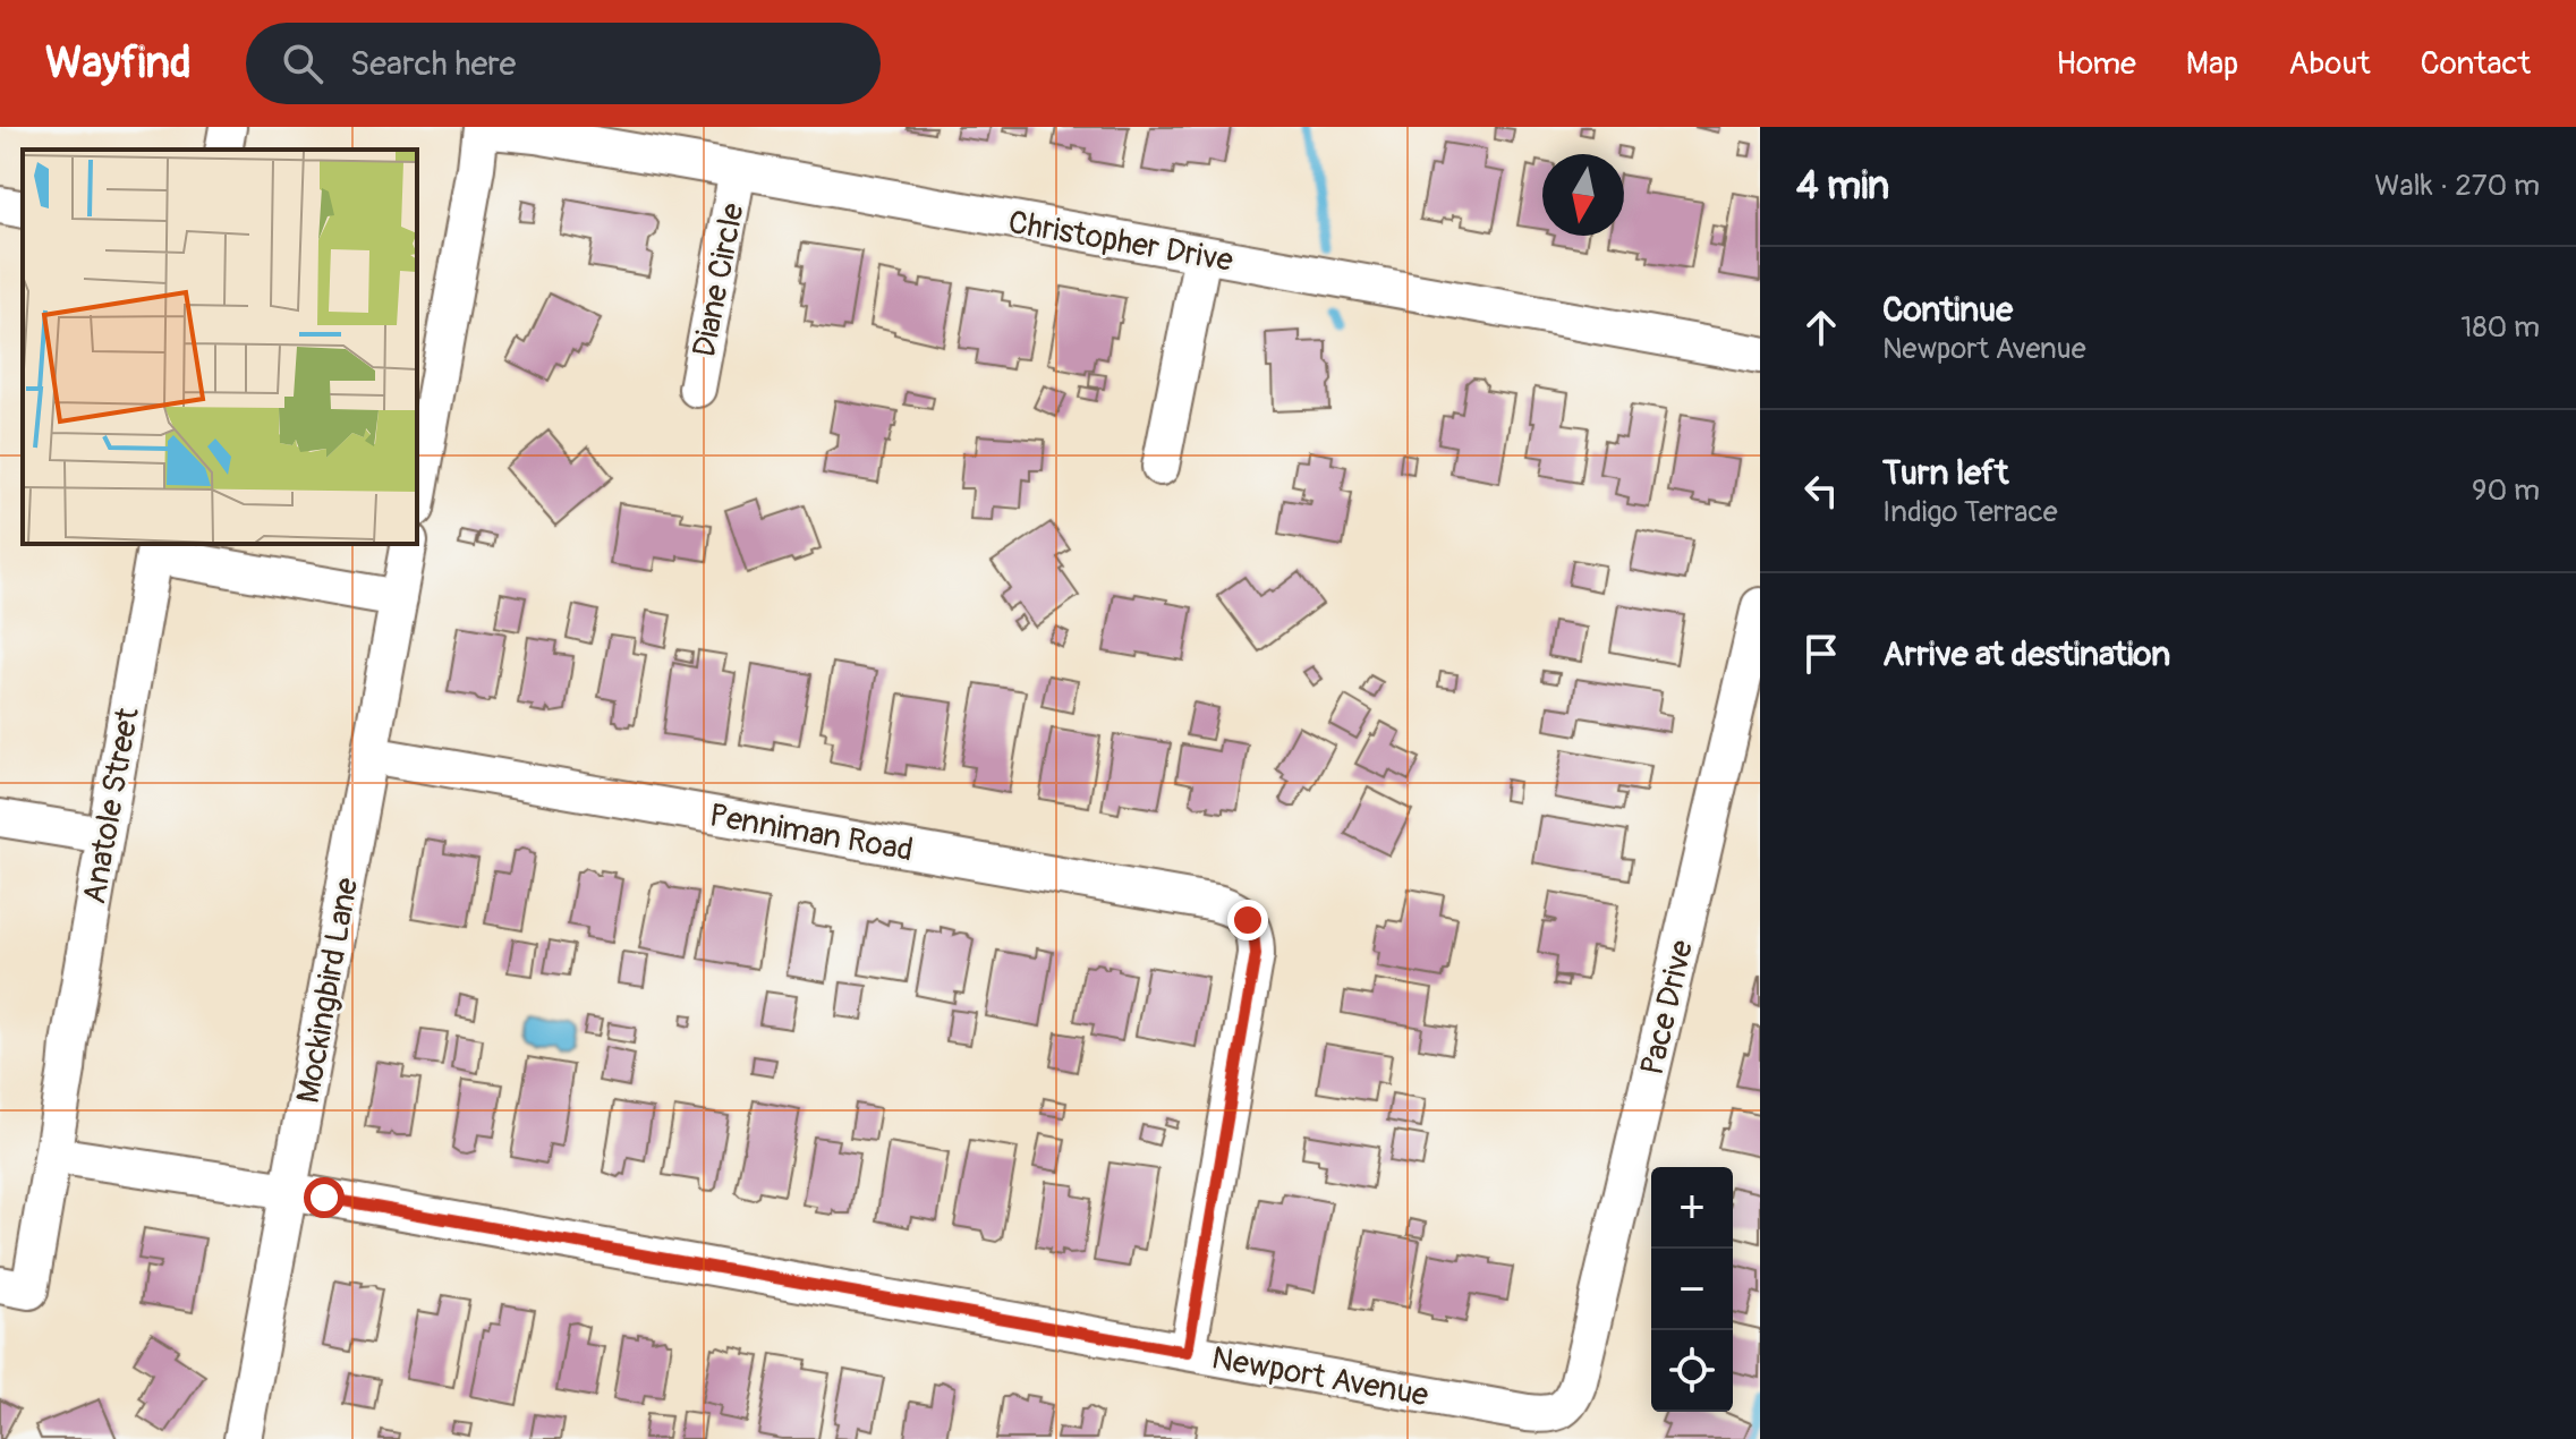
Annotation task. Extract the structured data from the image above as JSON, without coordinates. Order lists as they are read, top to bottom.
{
  "streets": {
    "street": [
      "Christopher Drive",
      "Diane Circle",
      "Anatole Street",
      "Penniman Road",
      "Mockingbird Lane",
      "Pace Drive",
      "Newport Avenue"
    ]
  },
  "crossings": [
    ["Christopher Drive", "Diane Circle"],
    ["Anatole Street", "Newport Avenue"],
    ["Penniman Road", "Mockingbird Lane"],
    ["Penniman Road", "Newport Avenue"],
    ["Mockingbird Lane", "Newport Avenue"],
    ["Pace Drive", "Newport Avenue"]
  ],
  "north": "bottom",
  "page": {
    "header": "Wayfind",
    "search": "Search here",
    "nav": [
      "Home",
      "Map",
      "About",
      "Contact"
    ],
    "heading": ["4 min", "Walk · 270 m"],
    "list": [
      ["Continue", "Newport Avenue", "180 m"],
      ["Turn left", "Indigo Terrace", "90 m"],
      "Arrive at destination"
    ],
    "map_buttons": ["+", "−"]
  }
}
